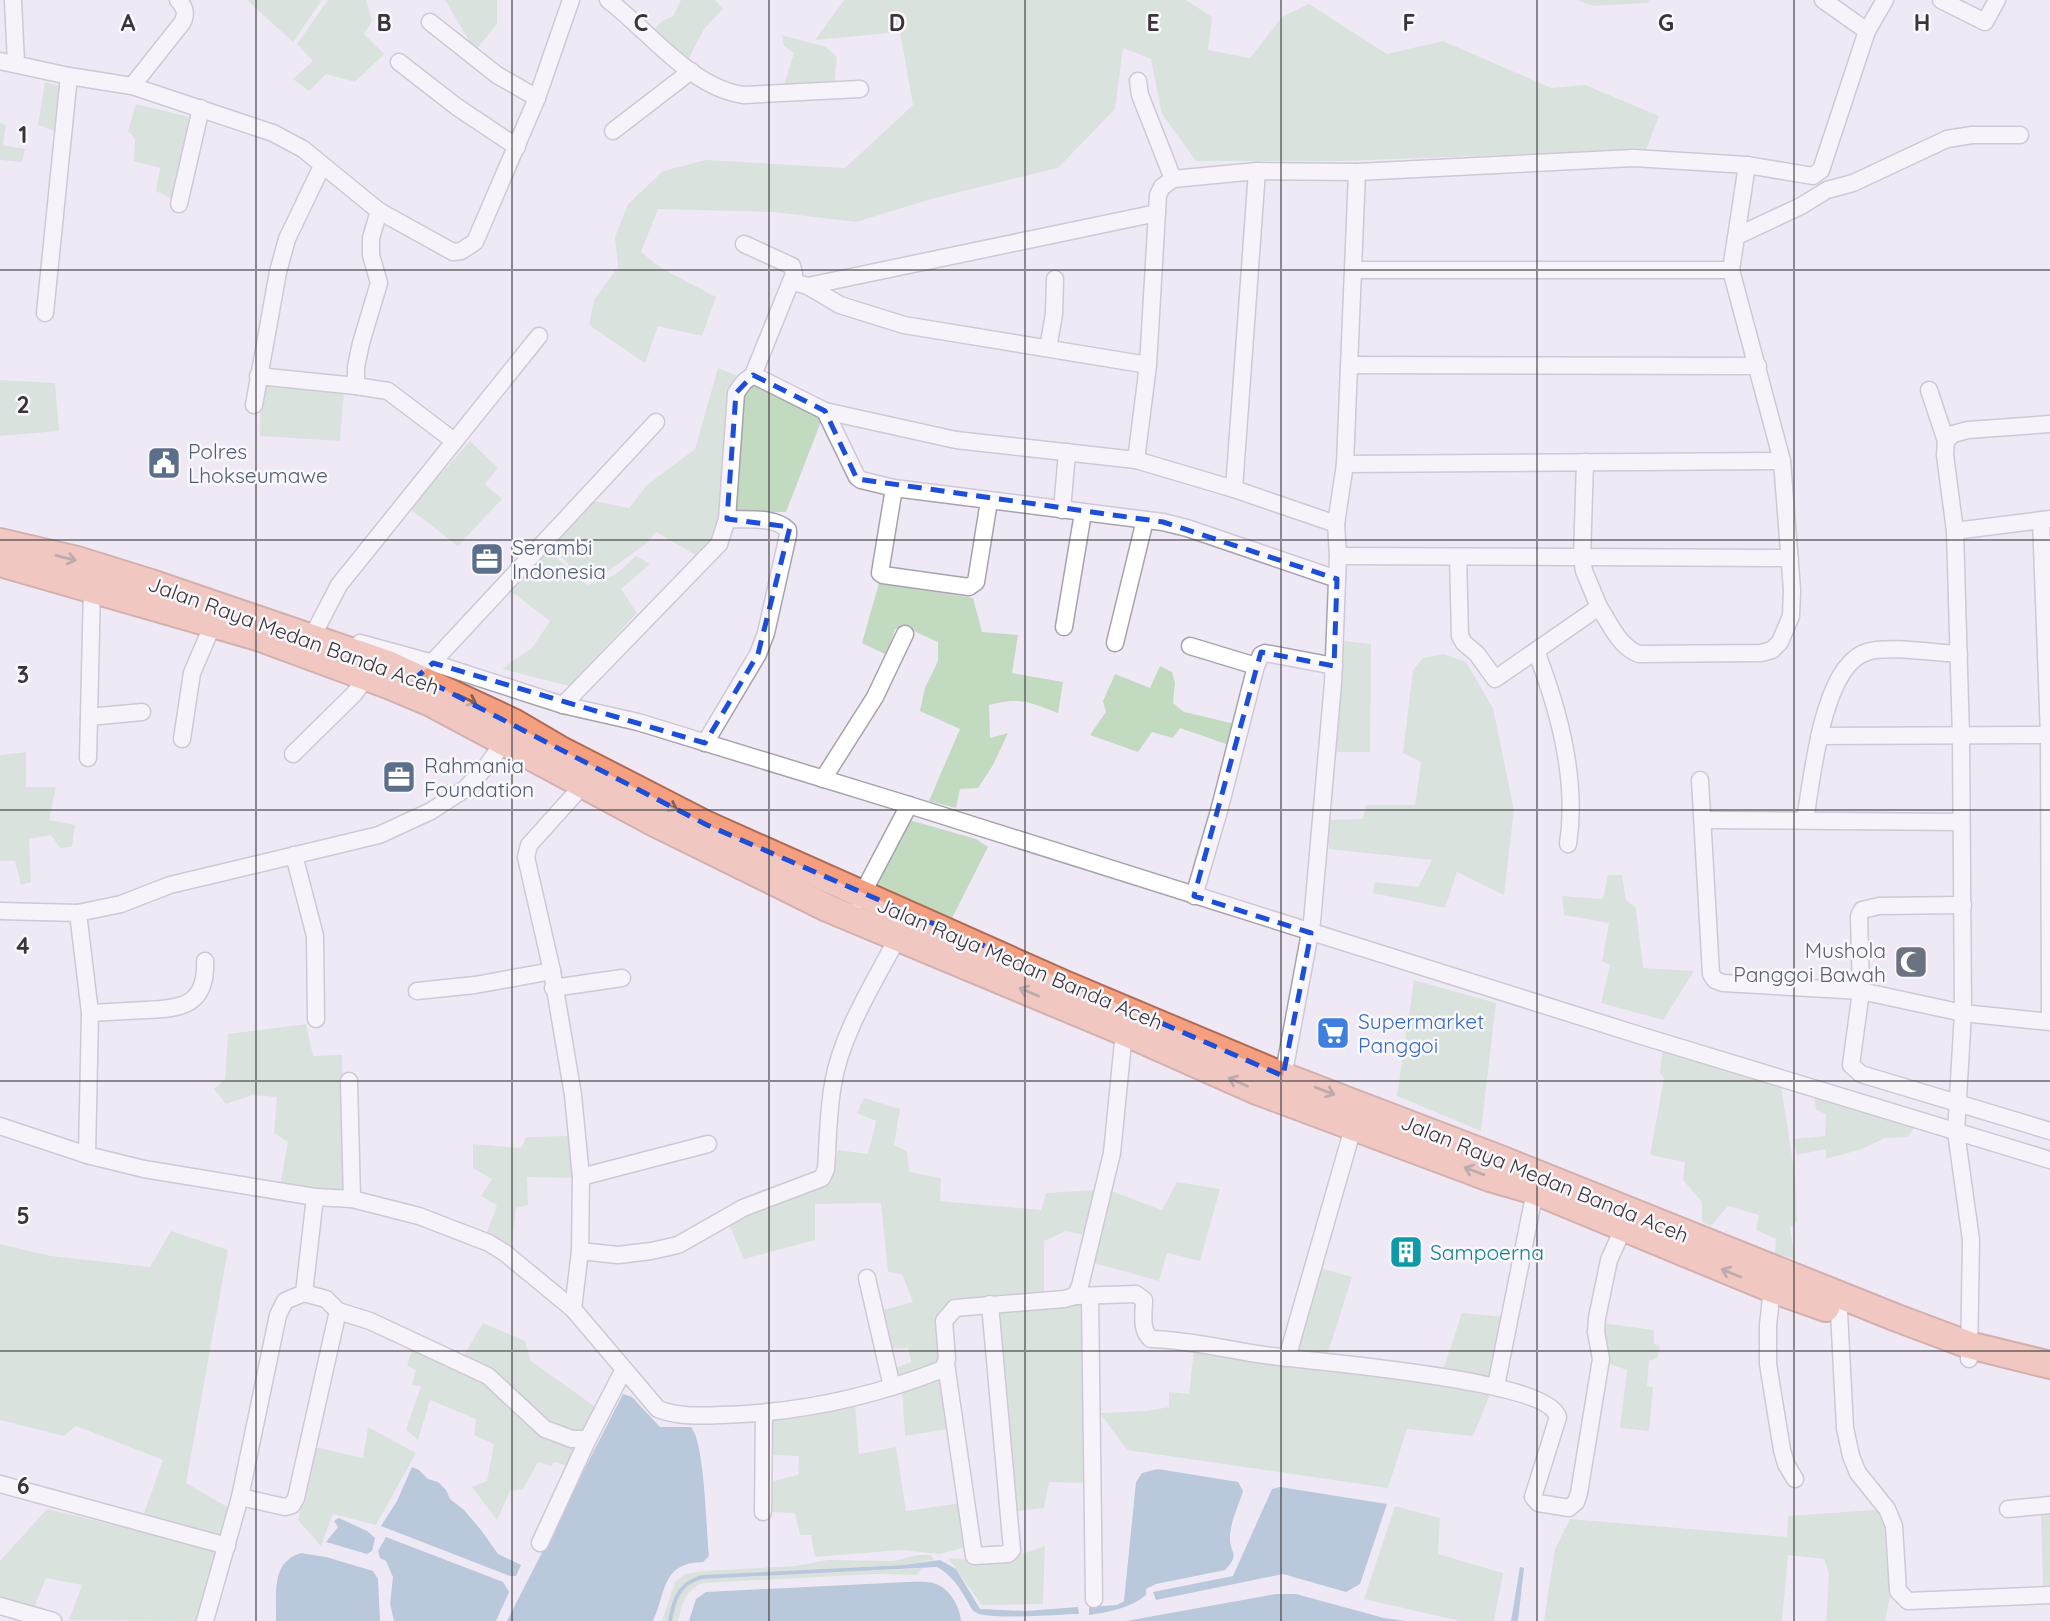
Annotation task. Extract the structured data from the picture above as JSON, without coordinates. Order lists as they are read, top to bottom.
{
  "streets": {
    "highway": ["Jalan Raya Medan Banda Aceh"]
  },
  "places": {
    "public building": ["Polres Lhokseumawe"],
    "office": ["Serambi Indonesia", "Rahmania Foundation"],
    "mosque": ["Mushola Panggoi Bawah"],
    "supermarket": ["Supermarket Panggoi"],
    "building": ["Sampoerna"]
  },
  "grid": {
    "columns": [
      "A",
      "B",
      "C",
      "D",
      "E",
      "F",
      "G",
      "H"
    ],
    "rows": [
      "1",
      "2",
      "3",
      "4",
      "5",
      "6"
    ]
  }
}
